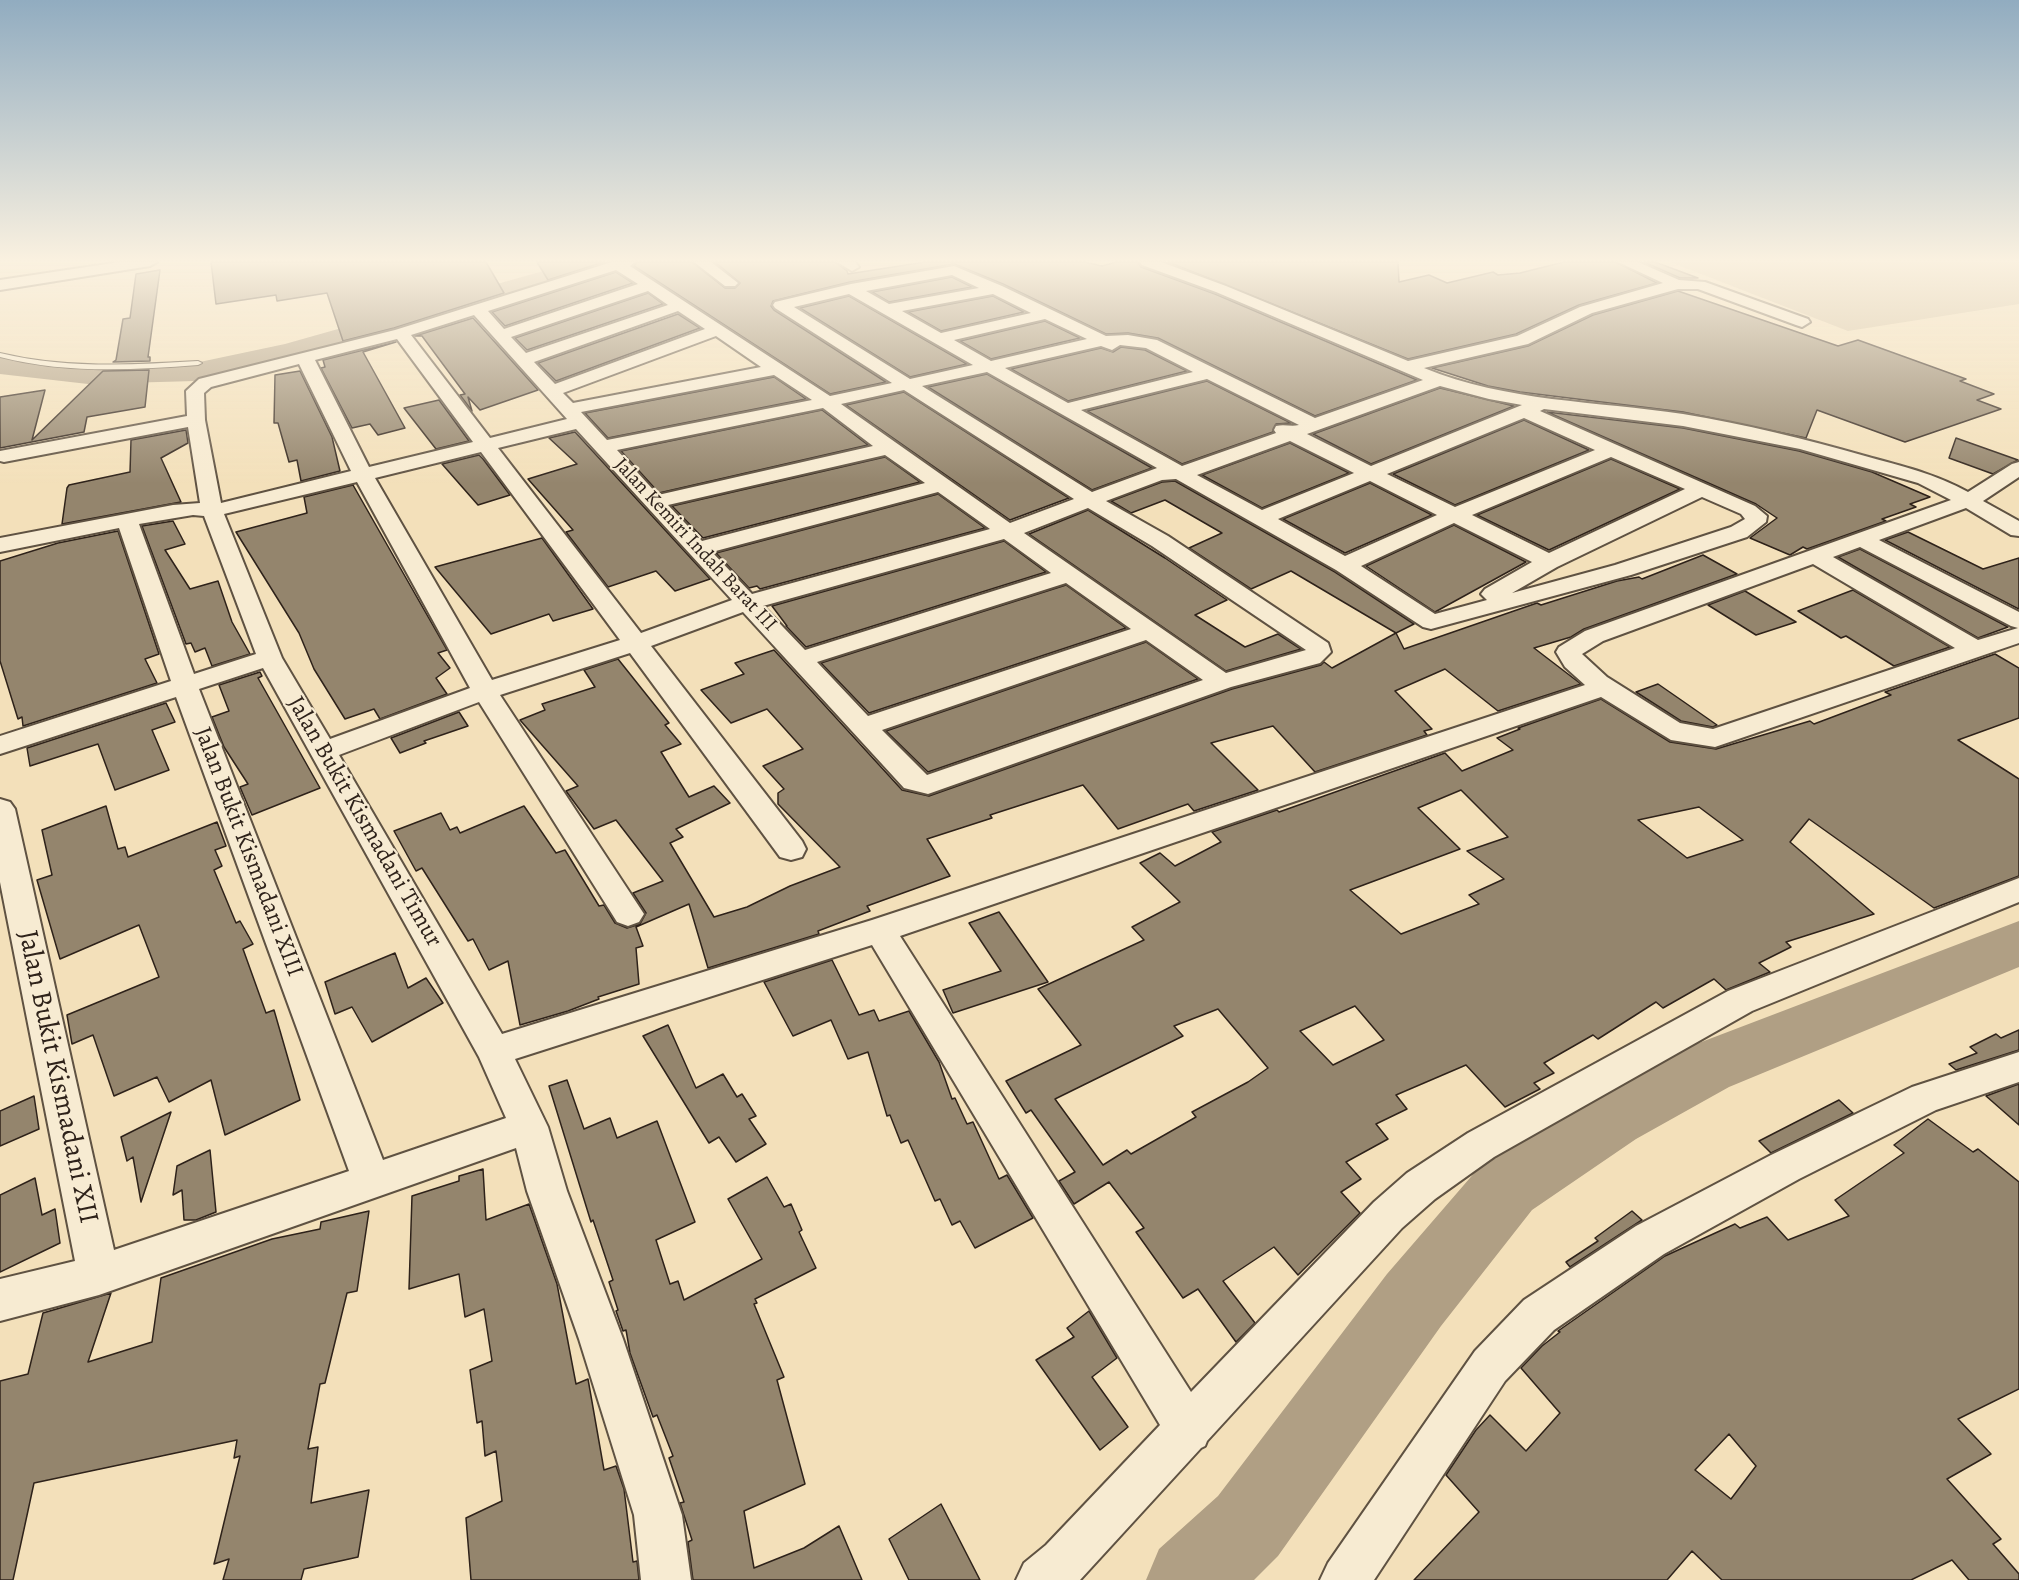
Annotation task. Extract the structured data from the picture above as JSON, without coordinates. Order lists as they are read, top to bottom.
{
  "streets": {
    "street": [
      "Jalan Kemiri Indah Barat III",
      "Jalan Bukit Kismadani Timur",
      "Jalan Bukit Kismadani XIII",
      "Jalan Bukit Kismadani XII"
    ]
  }
}
